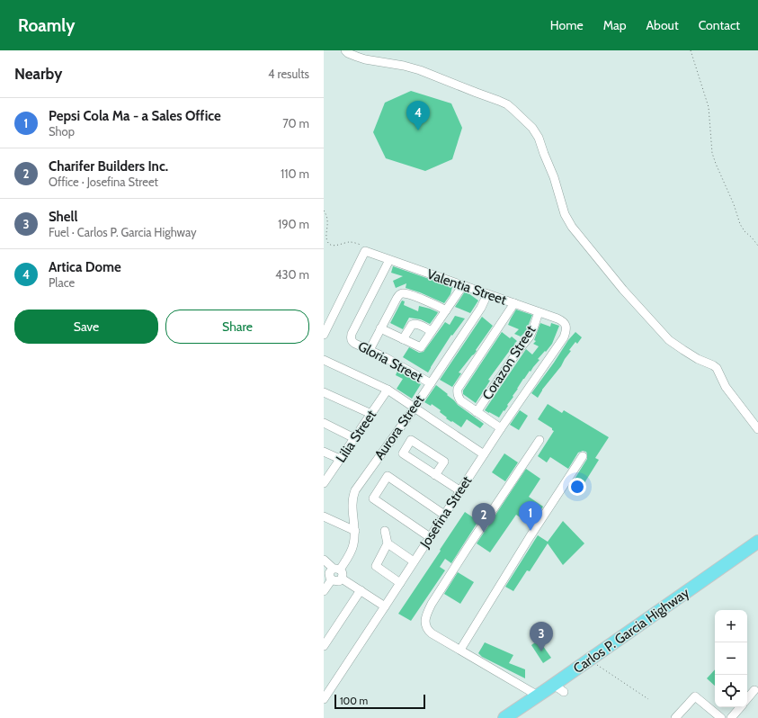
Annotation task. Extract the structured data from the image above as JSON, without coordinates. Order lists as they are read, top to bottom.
{
  "streets": {
    "highway": ["Carlos P. Garcia Highway"],
    "street": [
      "Valentia Street",
      "Gloria Street",
      "Corazon Street",
      "Aurora Street",
      "Lilia Street",
      "Josefina Street"
    ]
  },
  "crossings": [
    ["Valentia Street", "Gloria Street"],
    ["Valentia Street", "Corazon Street"],
    ["Valentia Street", "Aurora Street"],
    ["Valentia Street", "Josefina Street"],
    ["Gloria Street", "Aurora Street"]
  ],
  "scale_bar": "100 m",
  "page": {
    "header": "Roamly",
    "nav": [
      "Home",
      "Map",
      "About",
      "Contact"
    ],
    "heading": ["Nearby", "4 results"],
    "list": [
      {
        "mark": "1",
        "name": "Pepsi Cola Ma - a Sales Office",
        "note": "Shop",
        "value": "70 m"
      },
      {
        "mark": "2",
        "name": "Charifer Builders Inc.",
        "note": "Office · Josefina Street",
        "value": "110 m"
      },
      {
        "mark": "3",
        "name": "Shell",
        "note": "Fuel · Carlos P. Garcia Highway",
        "value": "190 m"
      },
      {
        "mark": "4",
        "name": "Artica Dome",
        "note": "Place",
        "value": "430 m"
      }
    ],
    "pins": [
      "4",
      "1",
      "2",
      "3"
    ],
    "buttons": ["Save", "Share"],
    "map_buttons": ["+", "−"],
    "scale": "100 m"
  }
}
